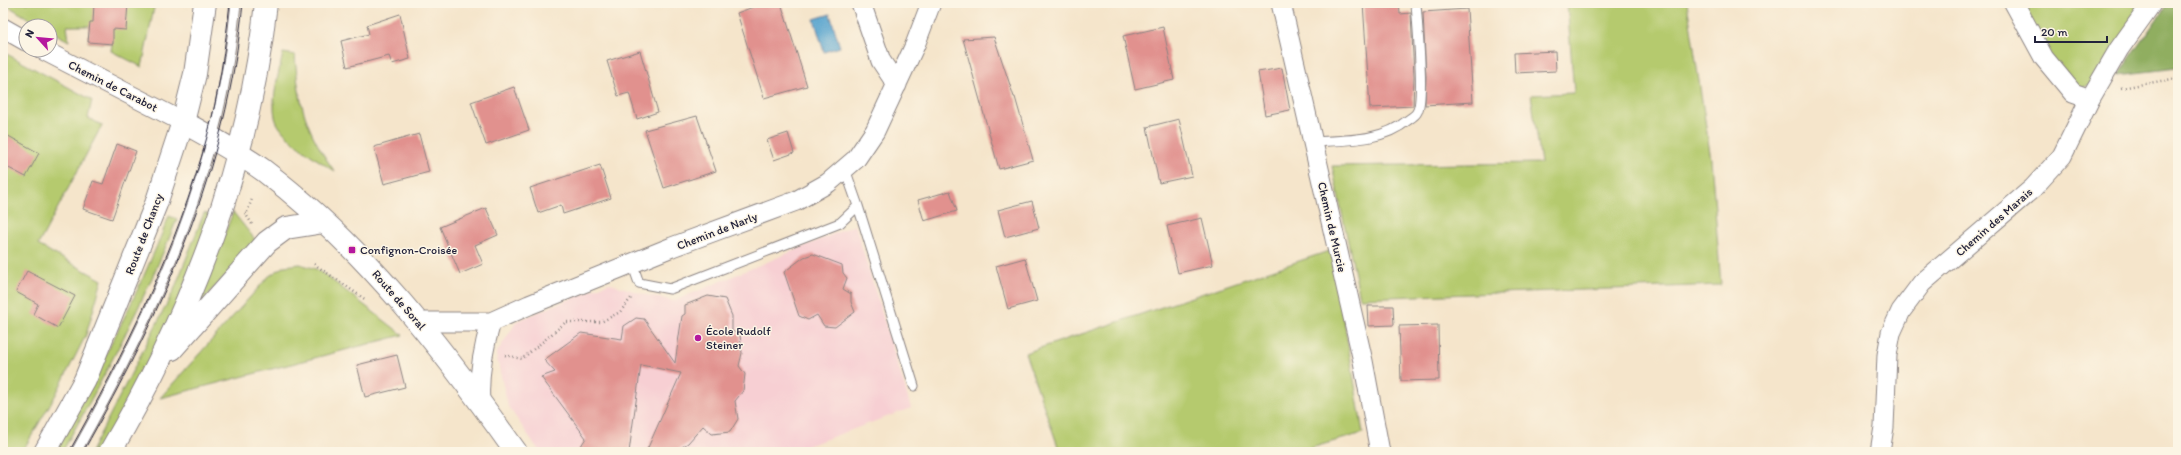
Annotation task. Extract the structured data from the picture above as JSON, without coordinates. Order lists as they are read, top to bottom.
{
  "streets": {
    "main road": ["Route de Chancy", "Route de Soral"],
    "street": [
      "Chemin de Carabot",
      "Chemin des Marais",
      "Chemin de Murcie",
      "Chemin de Narly"
    ]
  },
  "crossings": [
    ["Chemin de Carabot", "Route de Chancy"],
    ["Chemin de Carabot", "Route de Soral"],
    ["Chemin de Narly", "Route de Soral"],
    ["Route de Chancy", "Route de Soral"]
  ],
  "places": {
    "transit": ["Confignon-Croisée"],
    "other": ["École Rudolf Steiner"]
  },
  "scale_bar": "20 m",
  "north": "top left"
}
